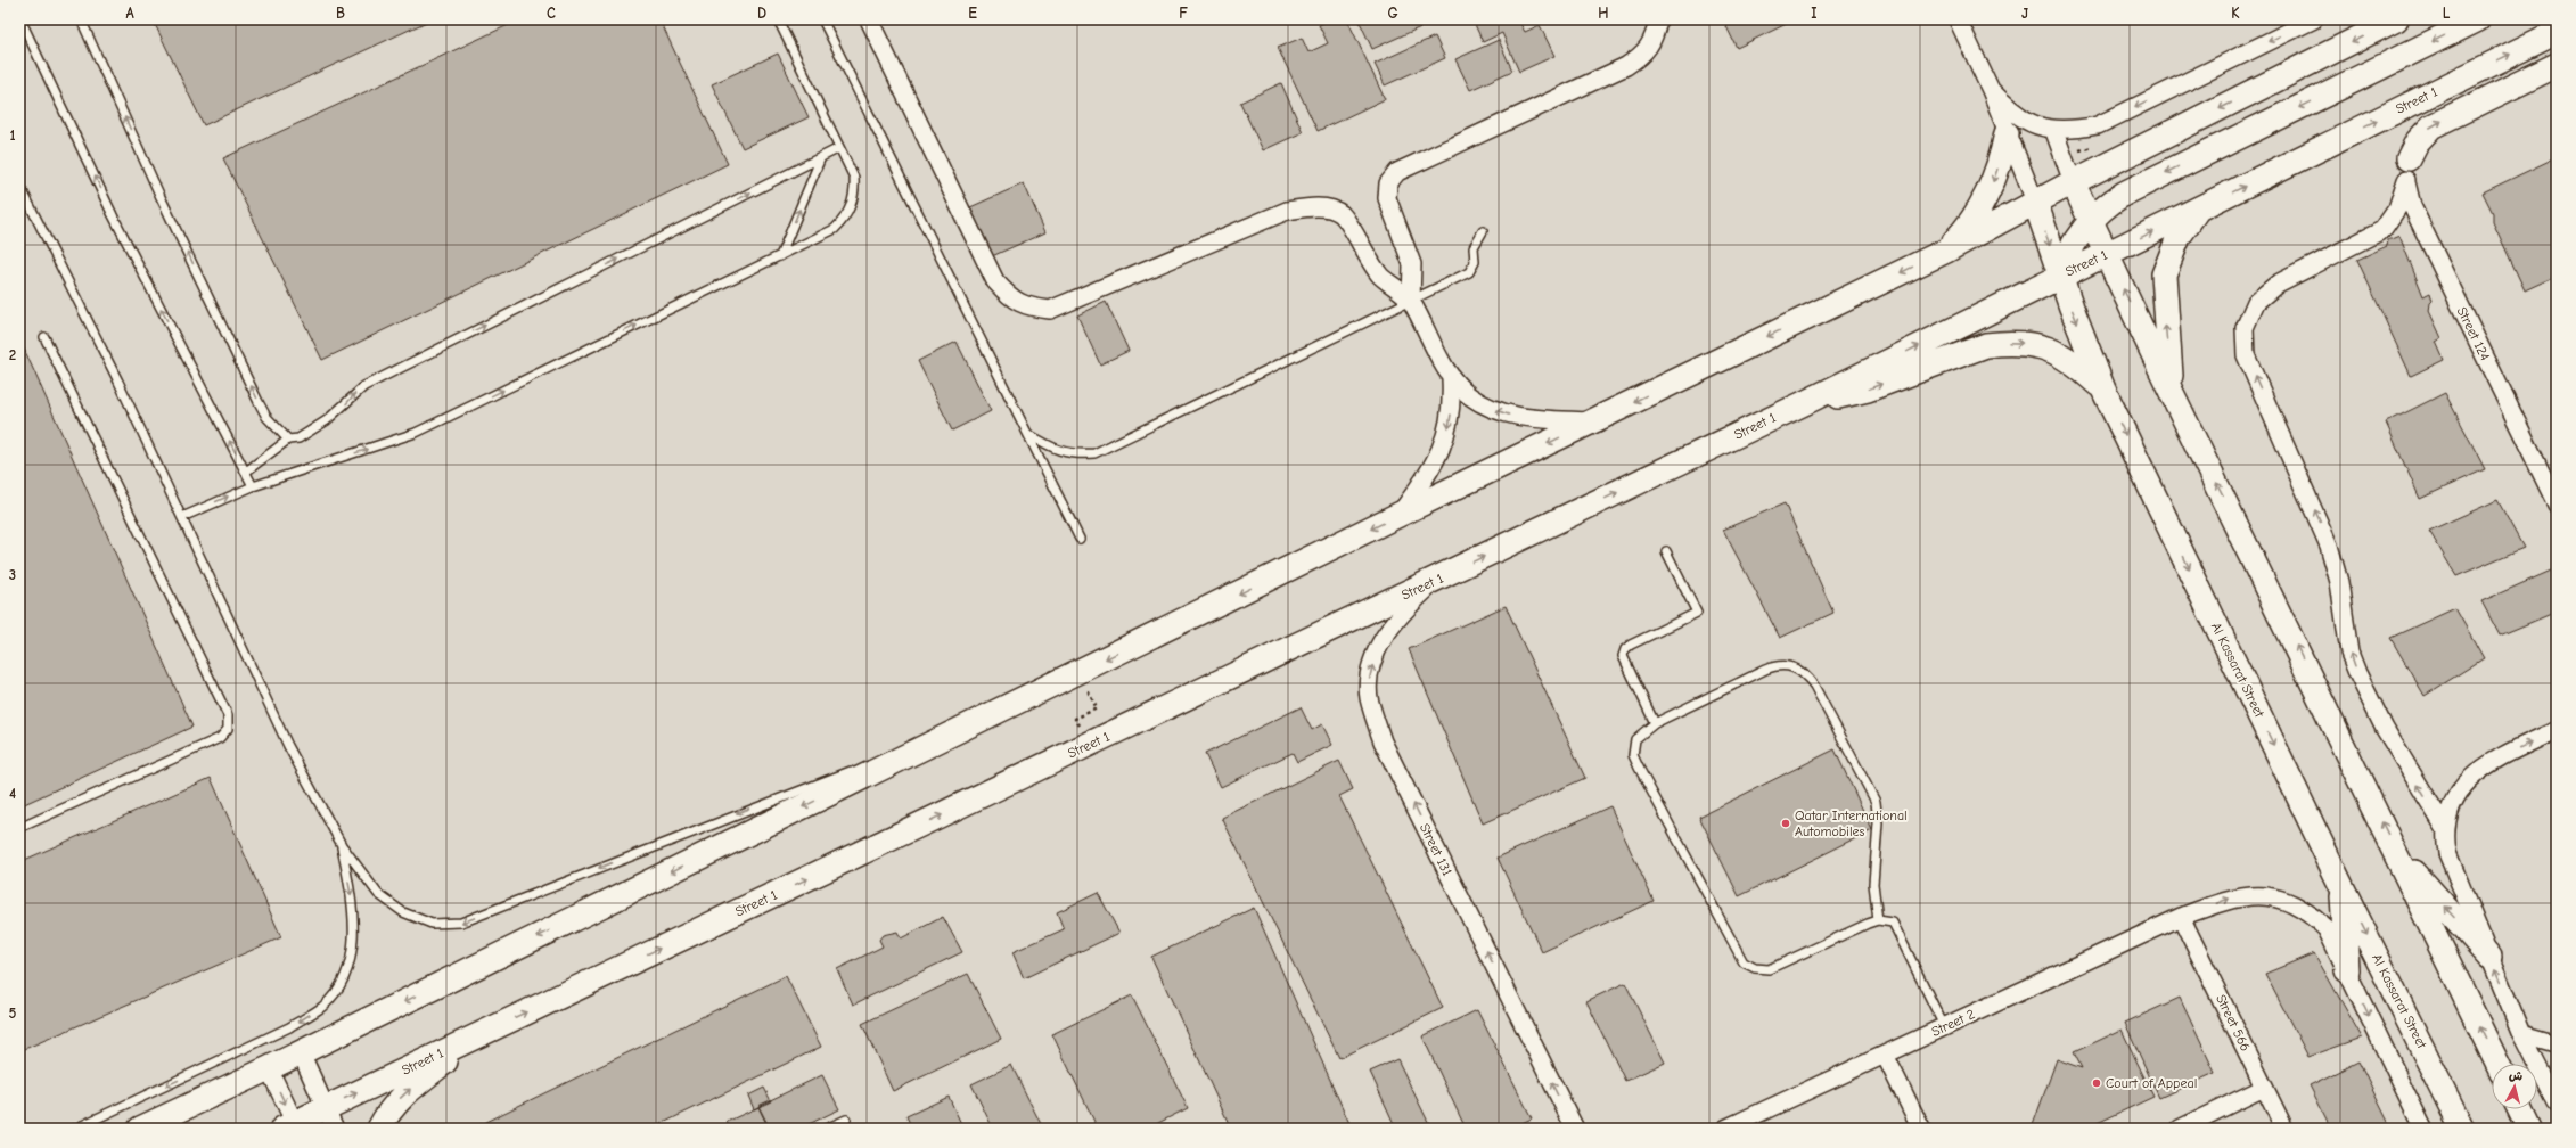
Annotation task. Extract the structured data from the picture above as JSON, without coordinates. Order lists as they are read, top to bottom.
{
  "streets": {
    "street": [
      "Street 1",
      "Street 124",
      "Al Kassarat Street",
      "Street 131",
      "Street 2",
      "Street 566"
    ]
  },
  "crossings": [
    ["Street 1", "Al Kassarat Street"],
    ["Street 1", "Street 131"],
    ["Street 2", "Street 566"]
  ],
  "one_way": ["Street 131"],
  "places": ["Qatar International Automobiles", "Court of Appeal"],
  "north": "top",
  "grid": {
    "columns": [
      "A",
      "B",
      "C",
      "D",
      "E",
      "F",
      "G",
      "H",
      "I",
      "J",
      "K",
      "L"
    ],
    "rows": [
      "1",
      "2",
      "3",
      "4",
      "5"
    ]
  }
}
